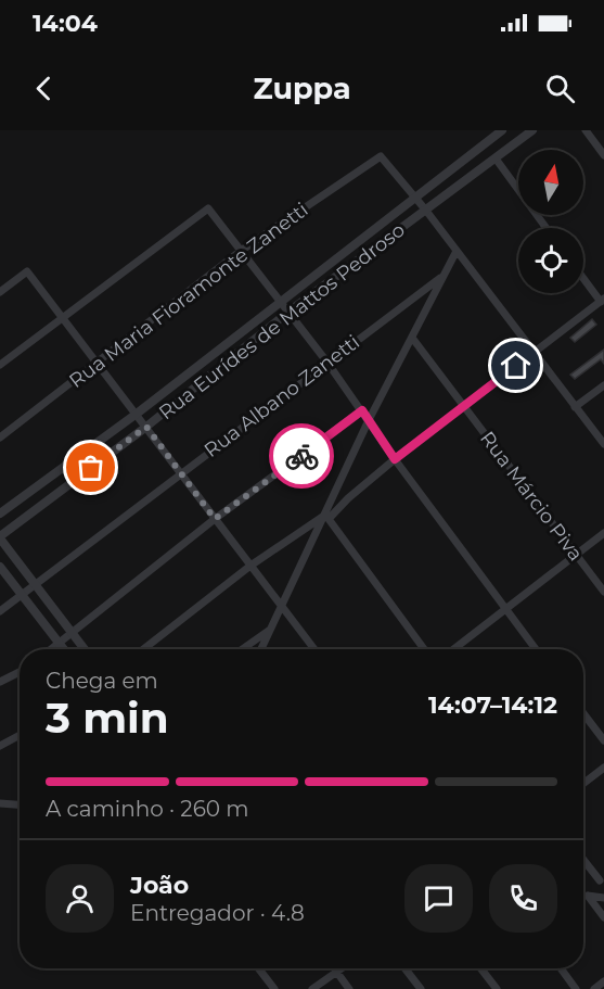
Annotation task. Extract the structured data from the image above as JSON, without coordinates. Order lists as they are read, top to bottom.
{
  "streets": {
    "street": [
      "Rua Maria Fioramonte Zanetti",
      "Rua Eurídes de Mattos Pedroso",
      "Rua Albano Zanetti",
      "Rua Márcio Piva"
    ]
  },
  "crossings": [
    ["Rua Maria Fioramonte Zanetti", "Rua Eurídes de Mattos Pedroso"]
  ],
  "north": "top",
  "page": {
    "status": "14:04",
    "header": "Zuppa",
    "heading": ["3 min", "Chega em", "14:07–14:12"],
    "panel": ["João", "Entregador · 4.8"],
    "bar": "A caminho · 260 m"
  }
}
